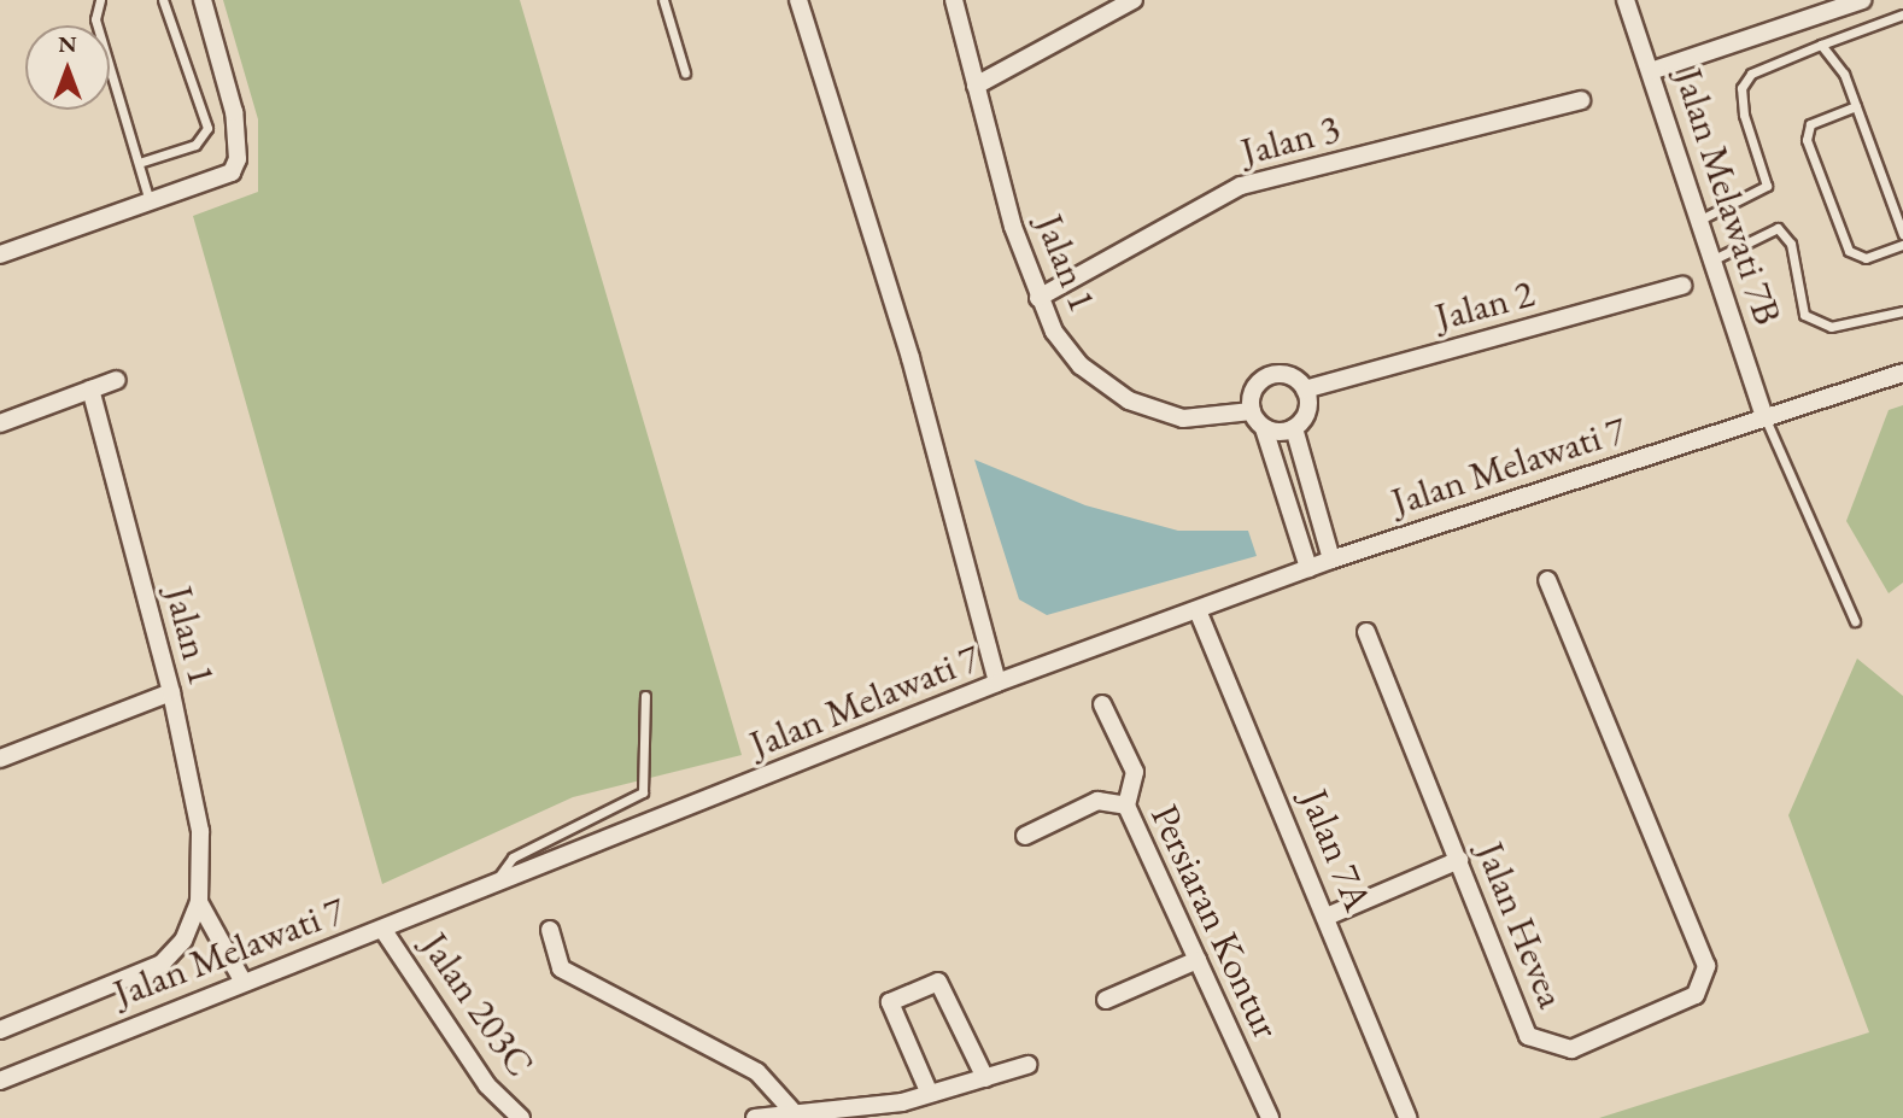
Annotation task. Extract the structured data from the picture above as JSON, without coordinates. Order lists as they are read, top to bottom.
{
  "streets": {
    "street": [
      "Jalan 3",
      "Jalan Melawati 7B",
      "Jalan 1",
      "Jalan 2",
      "Jalan Melawati 7",
      "Jalan 7A",
      "Persiaran Kontur",
      "Jalan Hevea",
      "Jalan 203C"
    ]
  },
  "crossings": [
    ["Jalan 3", "Jalan 1"],
    ["Jalan Melawati 7B", "Jalan Melawati 7"],
    ["Jalan 1", "Jalan 2"],
    ["Jalan Melawati 7", "Jalan 7A"],
    ["Jalan Melawati 7", "Jalan 203C"]
  ],
  "north": "top"
}
